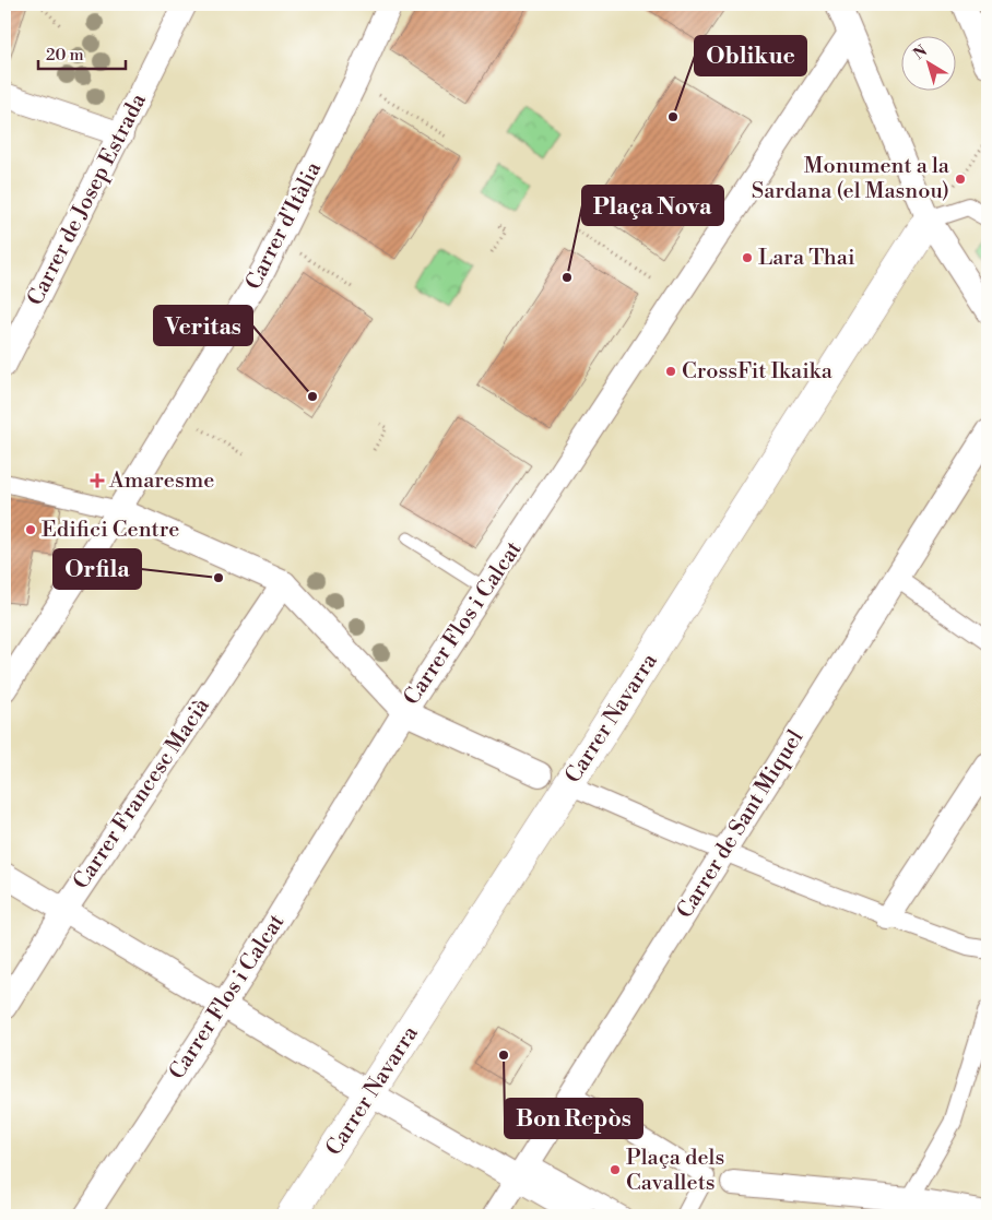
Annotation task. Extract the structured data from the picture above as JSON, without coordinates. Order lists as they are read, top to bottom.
{
  "streets": {
    "street": [
      "Carrer de Josep Estrada",
      "Carrer d'Itàlia",
      "Carrer Flos i Calcat",
      "Carrer Navarra",
      "Carrer Francesc Macià",
      "Carrer de Sant Miquel"
    ]
  },
  "places": {
    "other": [
      "Oblikue",
      "Monument a la Sardana (el Masnou)",
      "Lara Thai",
      "Plaça Nova",
      "CrossFit Ikaika",
      "Veritas",
      "Edifici Centre",
      "Orfila",
      "Bon Repòs",
      "Plaça dels Cavallets"
    ],
    "health": ["Amaresme"]
  },
  "scale_bar": "20 m",
  "north": "top left"
}
